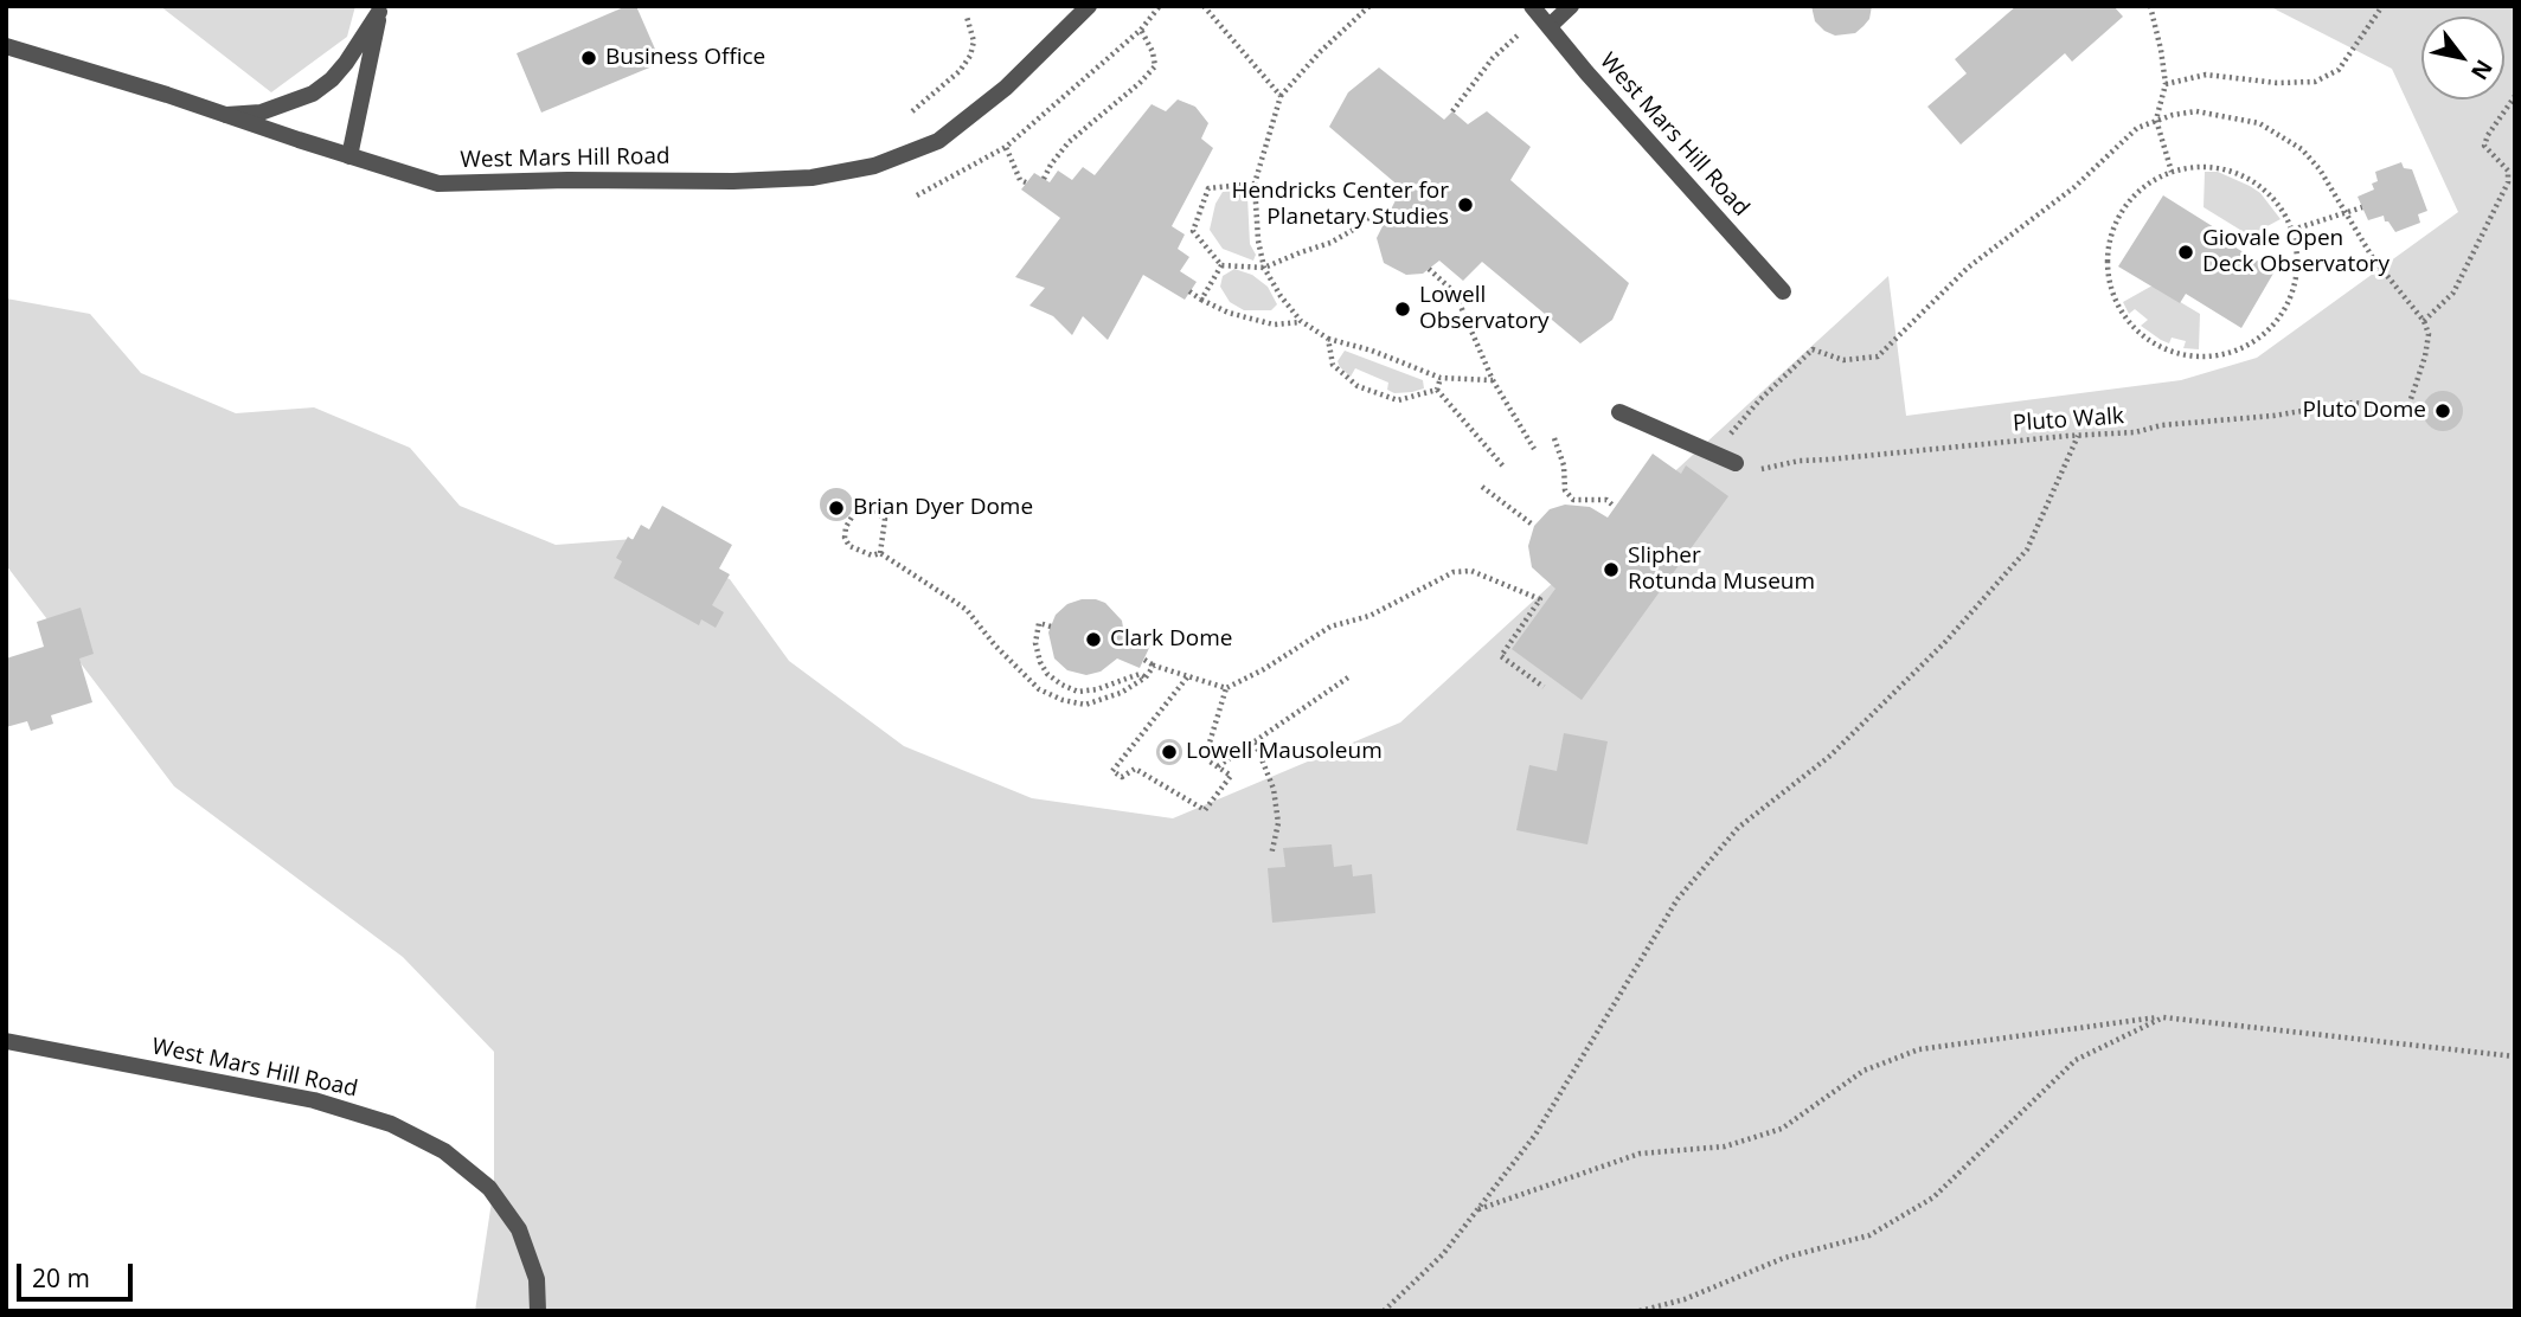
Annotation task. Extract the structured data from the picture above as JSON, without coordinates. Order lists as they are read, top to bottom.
{
  "streets": {
    "street": ["West Mars Hill Road"],
    "path": ["Pluto Walk"]
  },
  "places": [
    "Business Office",
    "Hendricks Center for Planetary Studies",
    "Giovale Open Deck Observatory",
    "Lowell Observatory",
    "Pluto Dome",
    "Brian Dyer Dome",
    "Slipher Rotunda Museum",
    "Clark Dome",
    "Lowell Mausoleum"
  ],
  "scale_bar": "20 m",
  "north": "bottom right"
}
